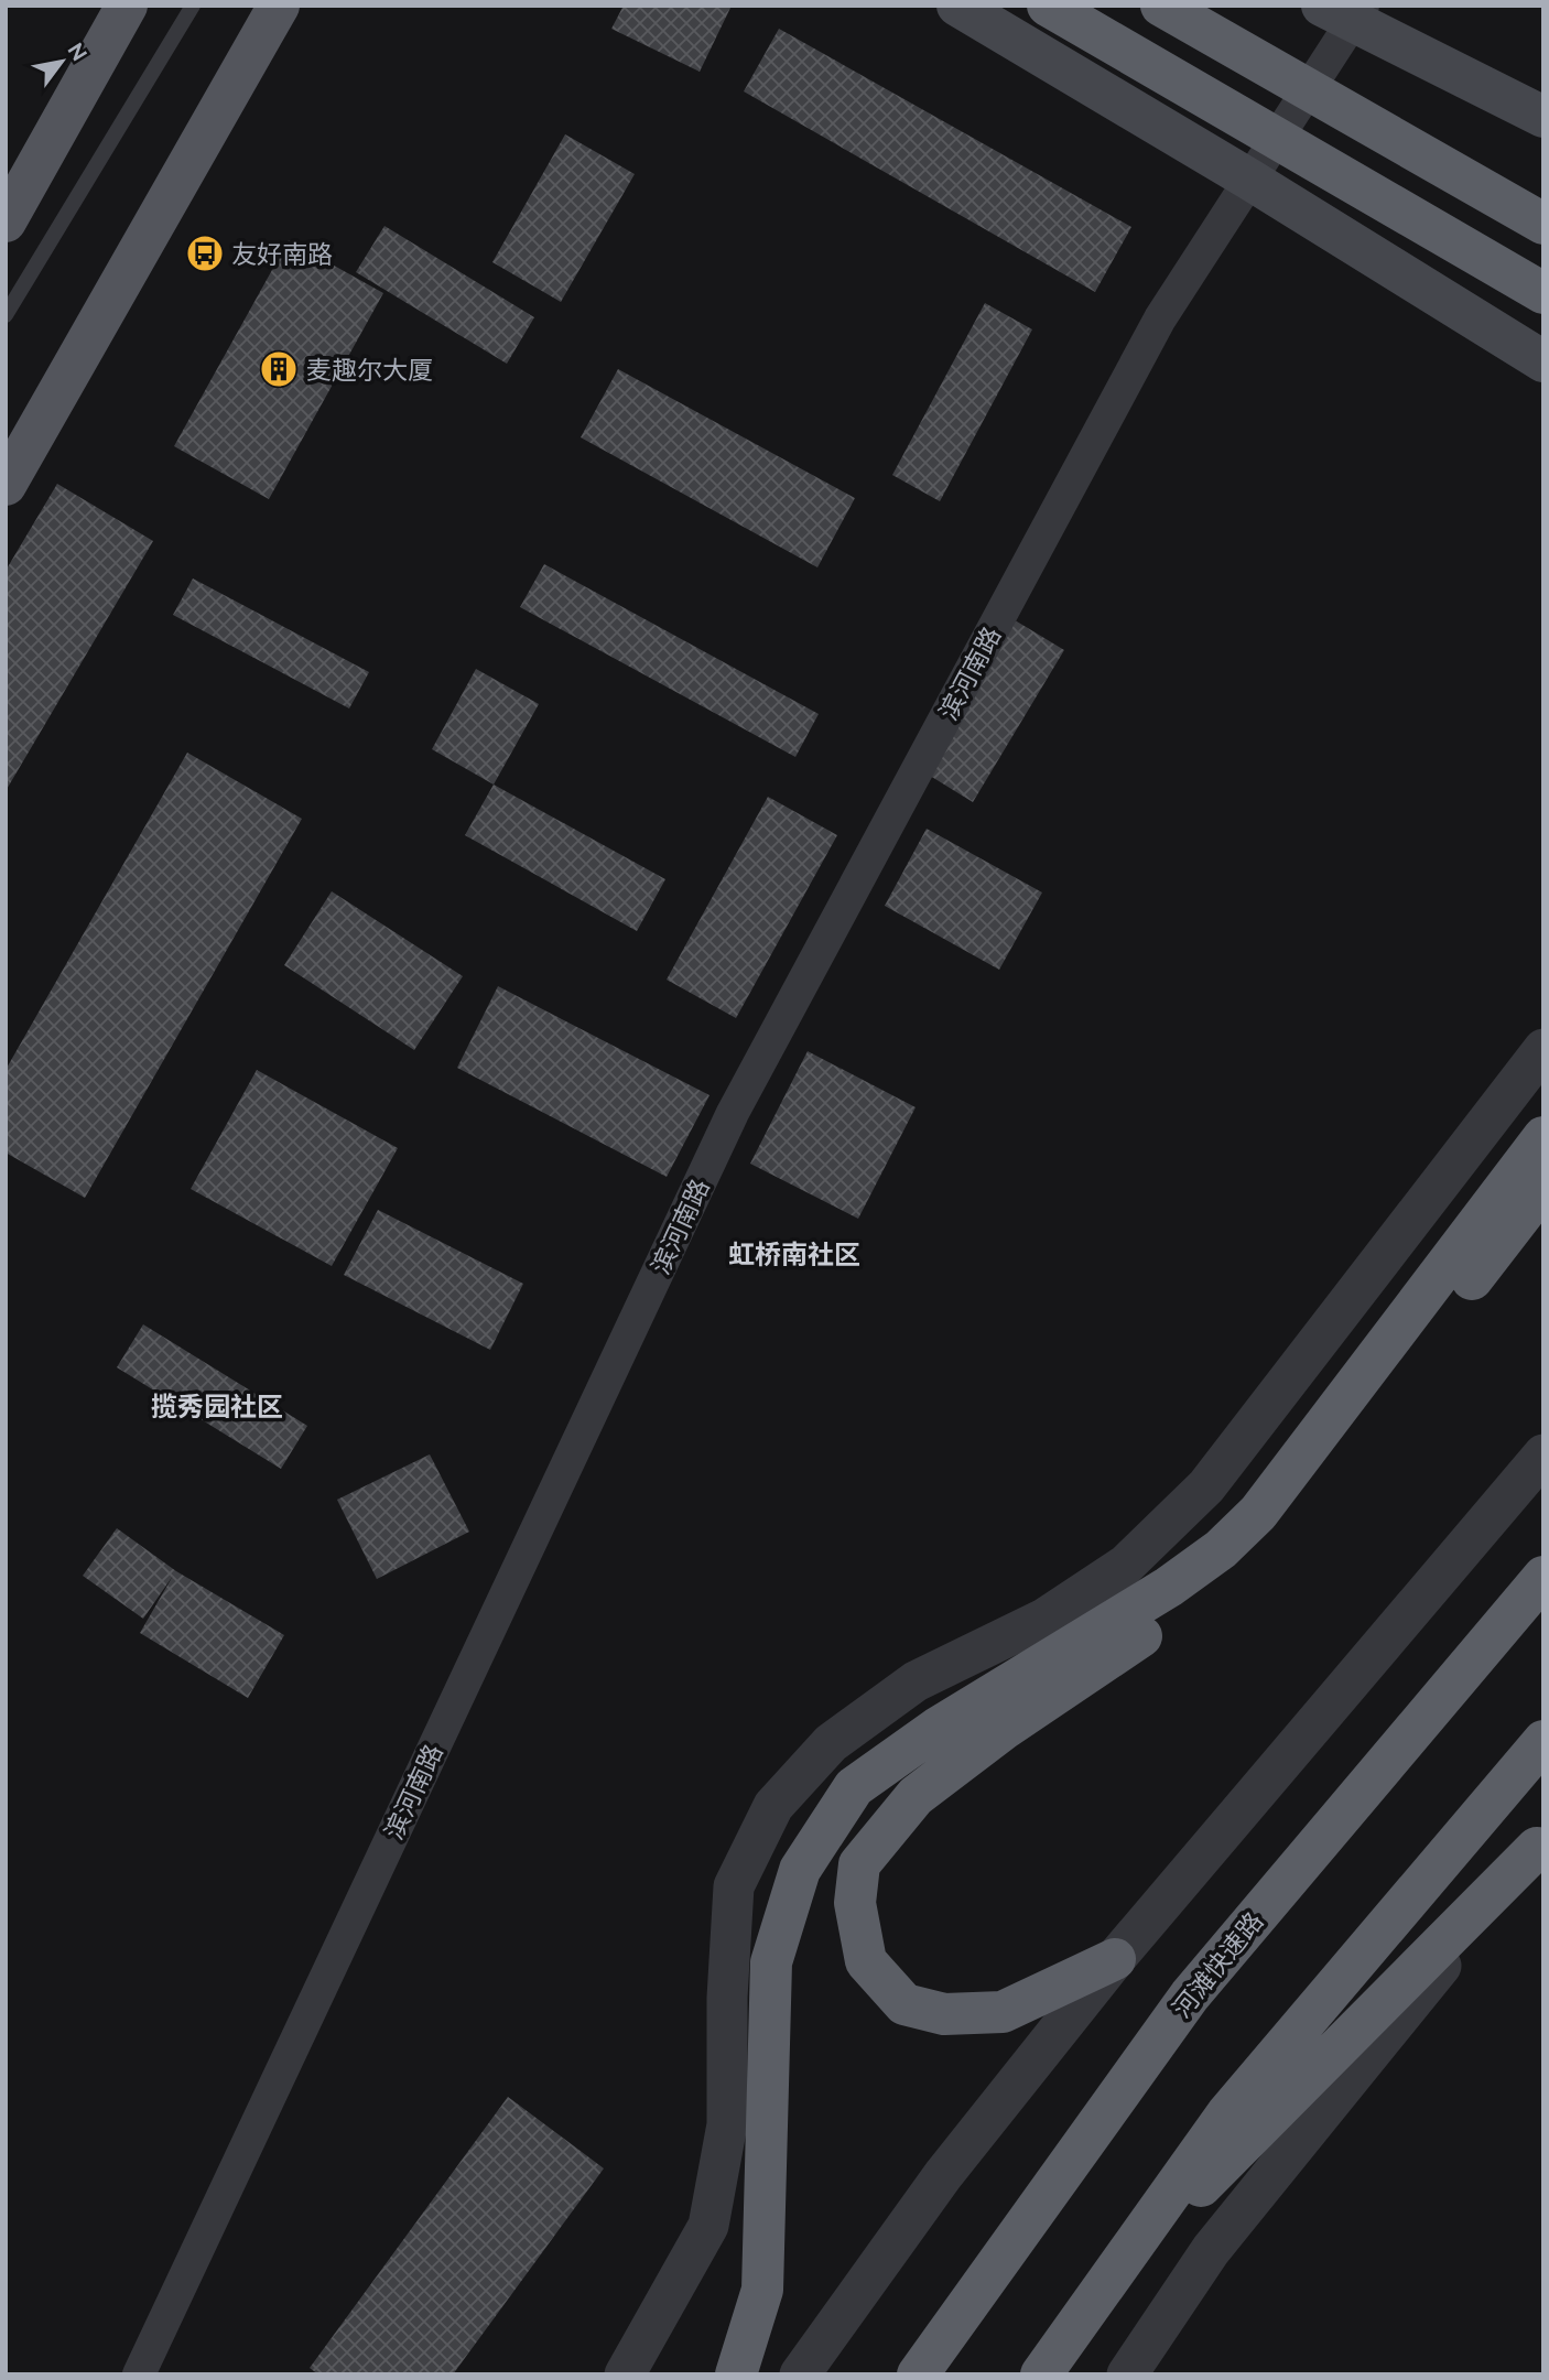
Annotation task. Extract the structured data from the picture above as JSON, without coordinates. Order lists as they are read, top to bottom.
{
  "streets": {
    "highway": ["河滩快速路"],
    "street": ["滨河南路"]
  },
  "districts": ["虹桥南社区", "揽秀园社区"],
  "places": {
    "bus stop": ["友好南路"],
    "building": ["麦趣尔大厦"]
  },
  "north": "top right"
}
